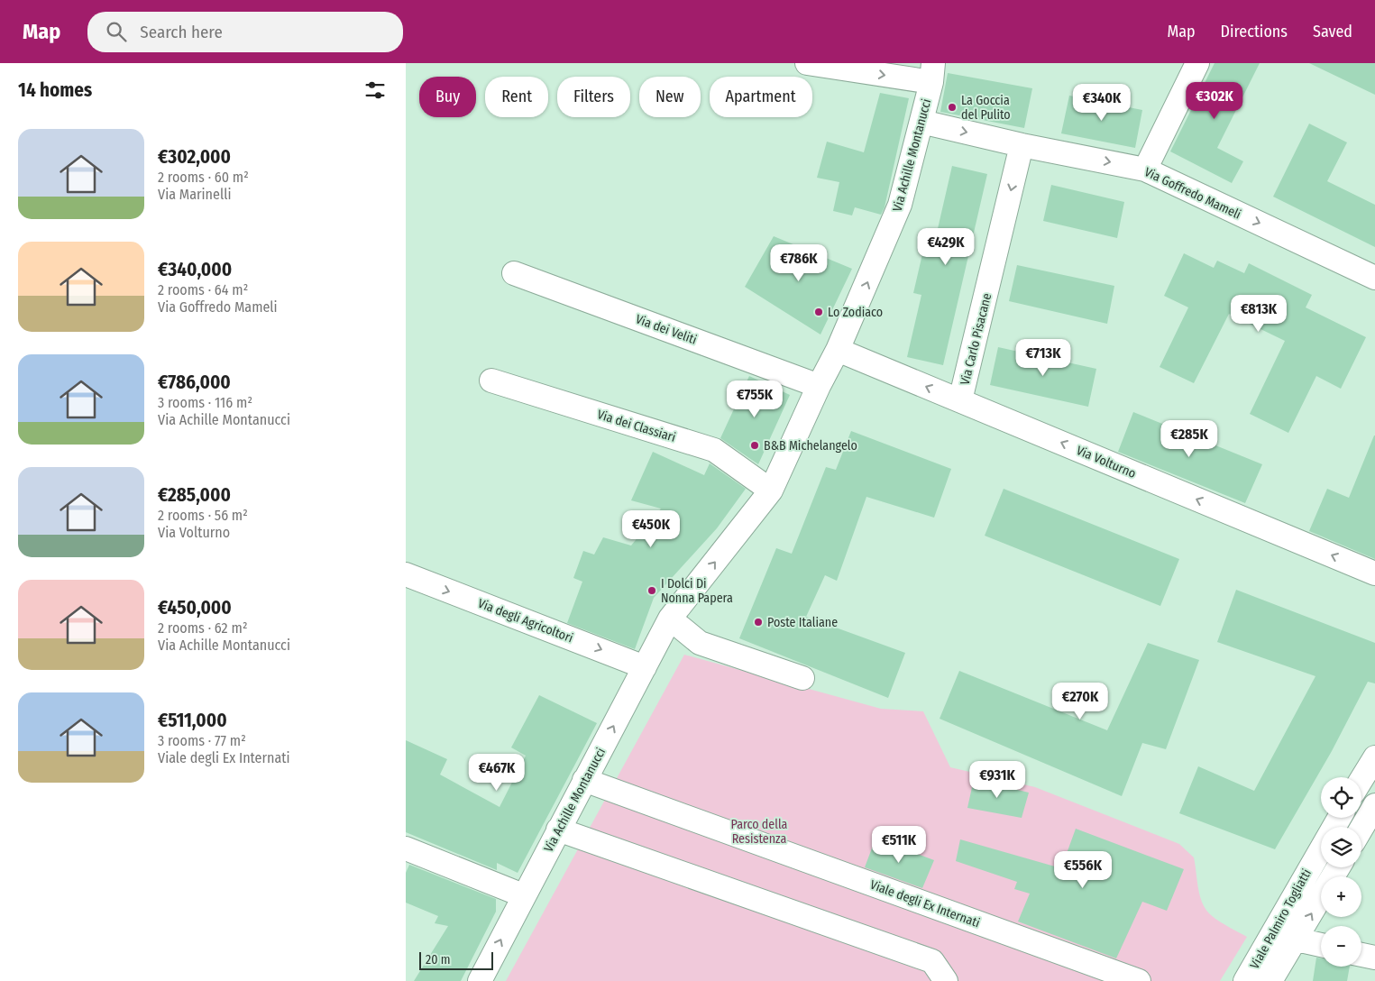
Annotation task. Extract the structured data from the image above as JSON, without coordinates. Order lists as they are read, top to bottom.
{
  "streets": {
    "street": [
      "Via Achille Montanucci",
      "Via Goffredo Mameli",
      "Via dei Veliti",
      "Via Carlo Pisacane",
      "Via dei Classiari",
      "Via Volturno",
      "Via degli Agricoltori",
      "Viale degli Ex Internati",
      "Viale Palmiro Togliatti"
    ]
  },
  "crossings": [
    ["Via Achille Montanucci", "Via Goffredo Mameli"],
    ["Via Achille Montanucci", "Via dei Veliti"],
    ["Via Achille Montanucci", "Via dei Classiari"],
    ["Via Achille Montanucci", "Via Volturno"],
    ["Via Achille Montanucci", "Via degli Agricoltori"],
    ["Via Achille Montanucci", "Viale degli Ex Internati"],
    ["Via Goffredo Mameli", "Via Carlo Pisacane"],
    ["Via Carlo Pisacane", "Via Volturno"]
  ],
  "one_way": [
    "Via Achille Montanucci",
    "Via Goffredo Mameli",
    "Via Carlo Pisacane",
    "Via Volturno",
    "Via degli Agricoltori"
  ],
  "parks": ["Parco della Resistenza"],
  "places": [
    "La Goccia del Pulito",
    "Lo Zodiaco",
    "B&B Michelangelo",
    "I Dolci Di Nonna Papera",
    "Poste Italiane"
  ],
  "scale_bar": "20 m",
  "page": {
    "header": "Map",
    "search": "Search here",
    "nav": ["Map", "Directions", "Saved"],
    "heading": "14 homes",
    "chip": [
      "Buy",
      "Rent",
      "Filters",
      "New",
      "Apartment"
    ],
    "price": [
      "€302K",
      "€340K",
      "€429K",
      "€786K",
      "€813K",
      "€713K",
      "€755K",
      "€285K",
      "€450K",
      "€270K",
      "€467K",
      "€931K",
      "€511K",
      "€556K"
    ],
    "list": [
      {
        "name": "€302,000",
        "note": "2 rooms · 60 m² · Via Marinelli"
      },
      {
        "name": "€340,000",
        "note": "2 rooms · 64 m² · Via Goffredo Mameli"
      },
      {
        "name": "€786,000",
        "note": "3 rooms · 116 m² · Via Achille Montanucci"
      },
      {
        "name": "€285,000",
        "note": "2 rooms · 56 m² · Via Volturno"
      },
      {
        "name": "€450,000",
        "note": "2 rooms · 62 m² · Via Achille Montanucci"
      },
      {
        "name": "€511,000",
        "note": "3 rooms · 77 m² · Viale degli Ex Internati"
      }
    ],
    "map_buttons": ["+", "−"],
    "scale": "20 m"
  }
}
